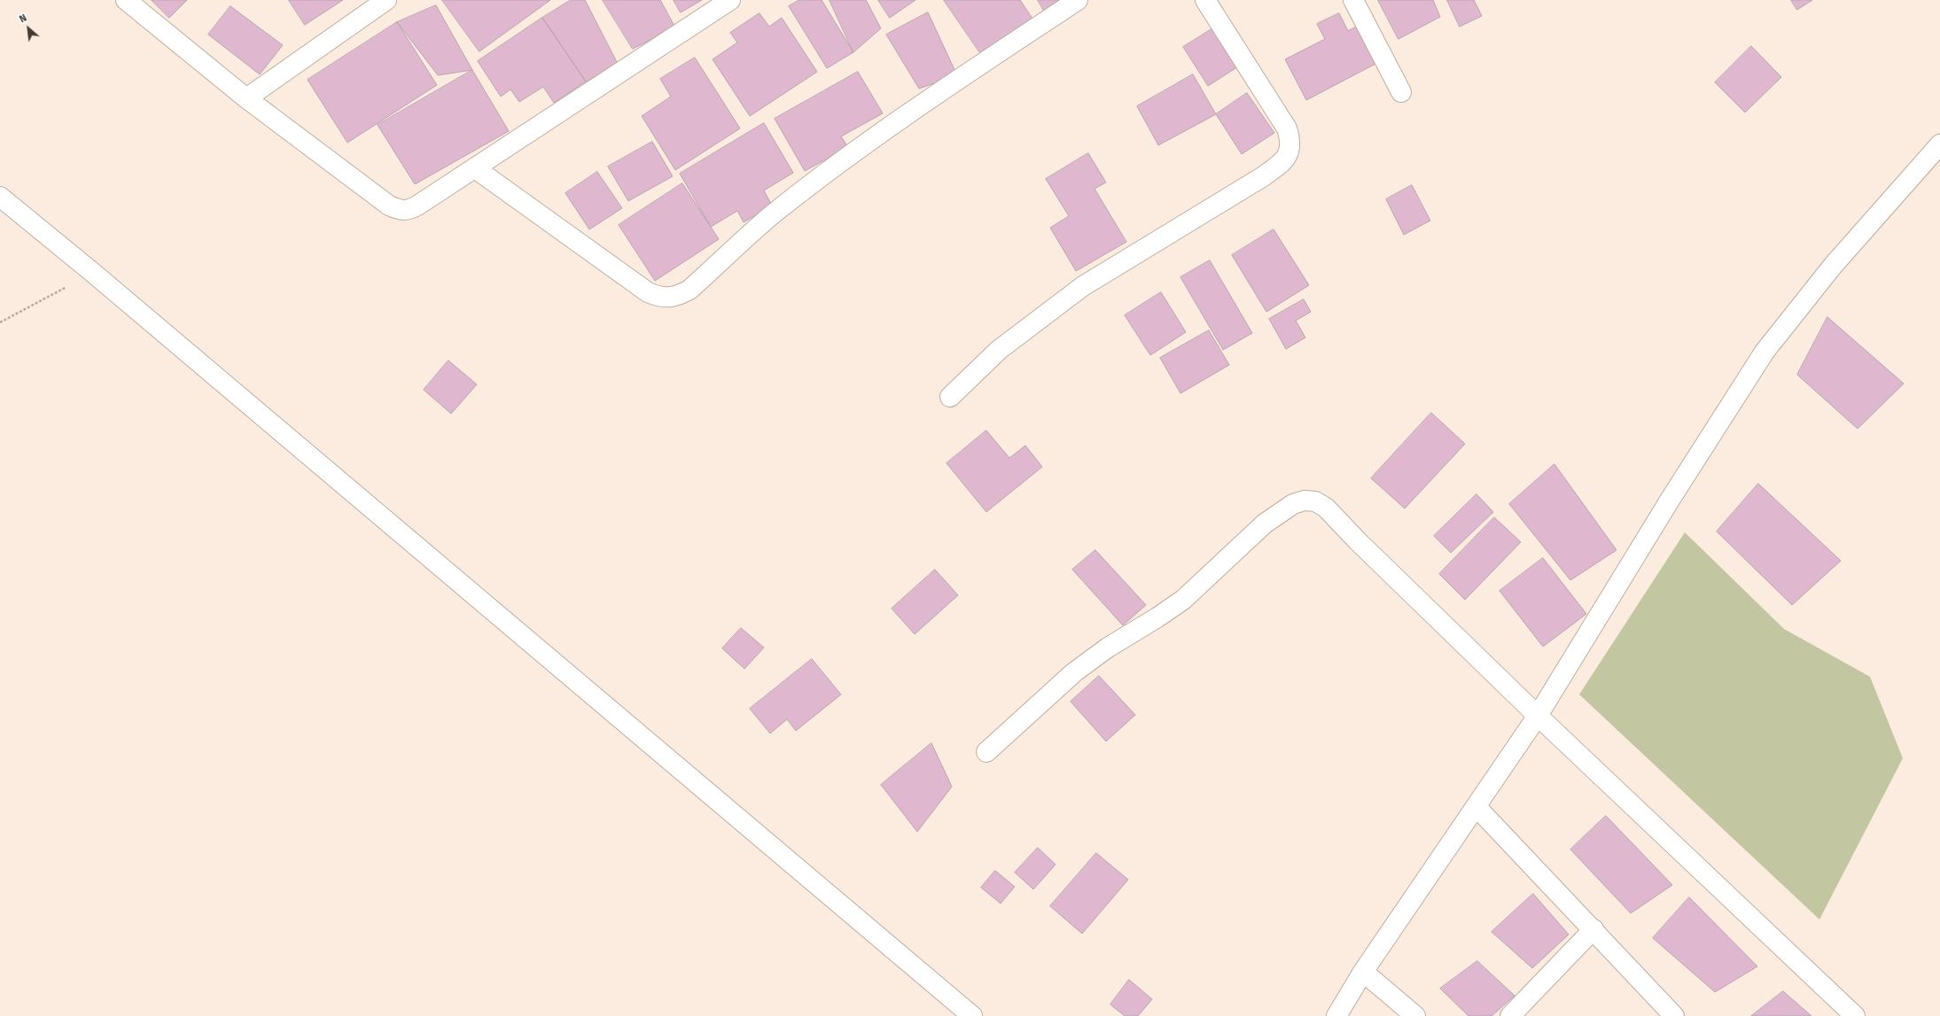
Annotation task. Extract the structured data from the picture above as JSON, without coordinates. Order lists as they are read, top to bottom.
{
  "north": "top left"
}
